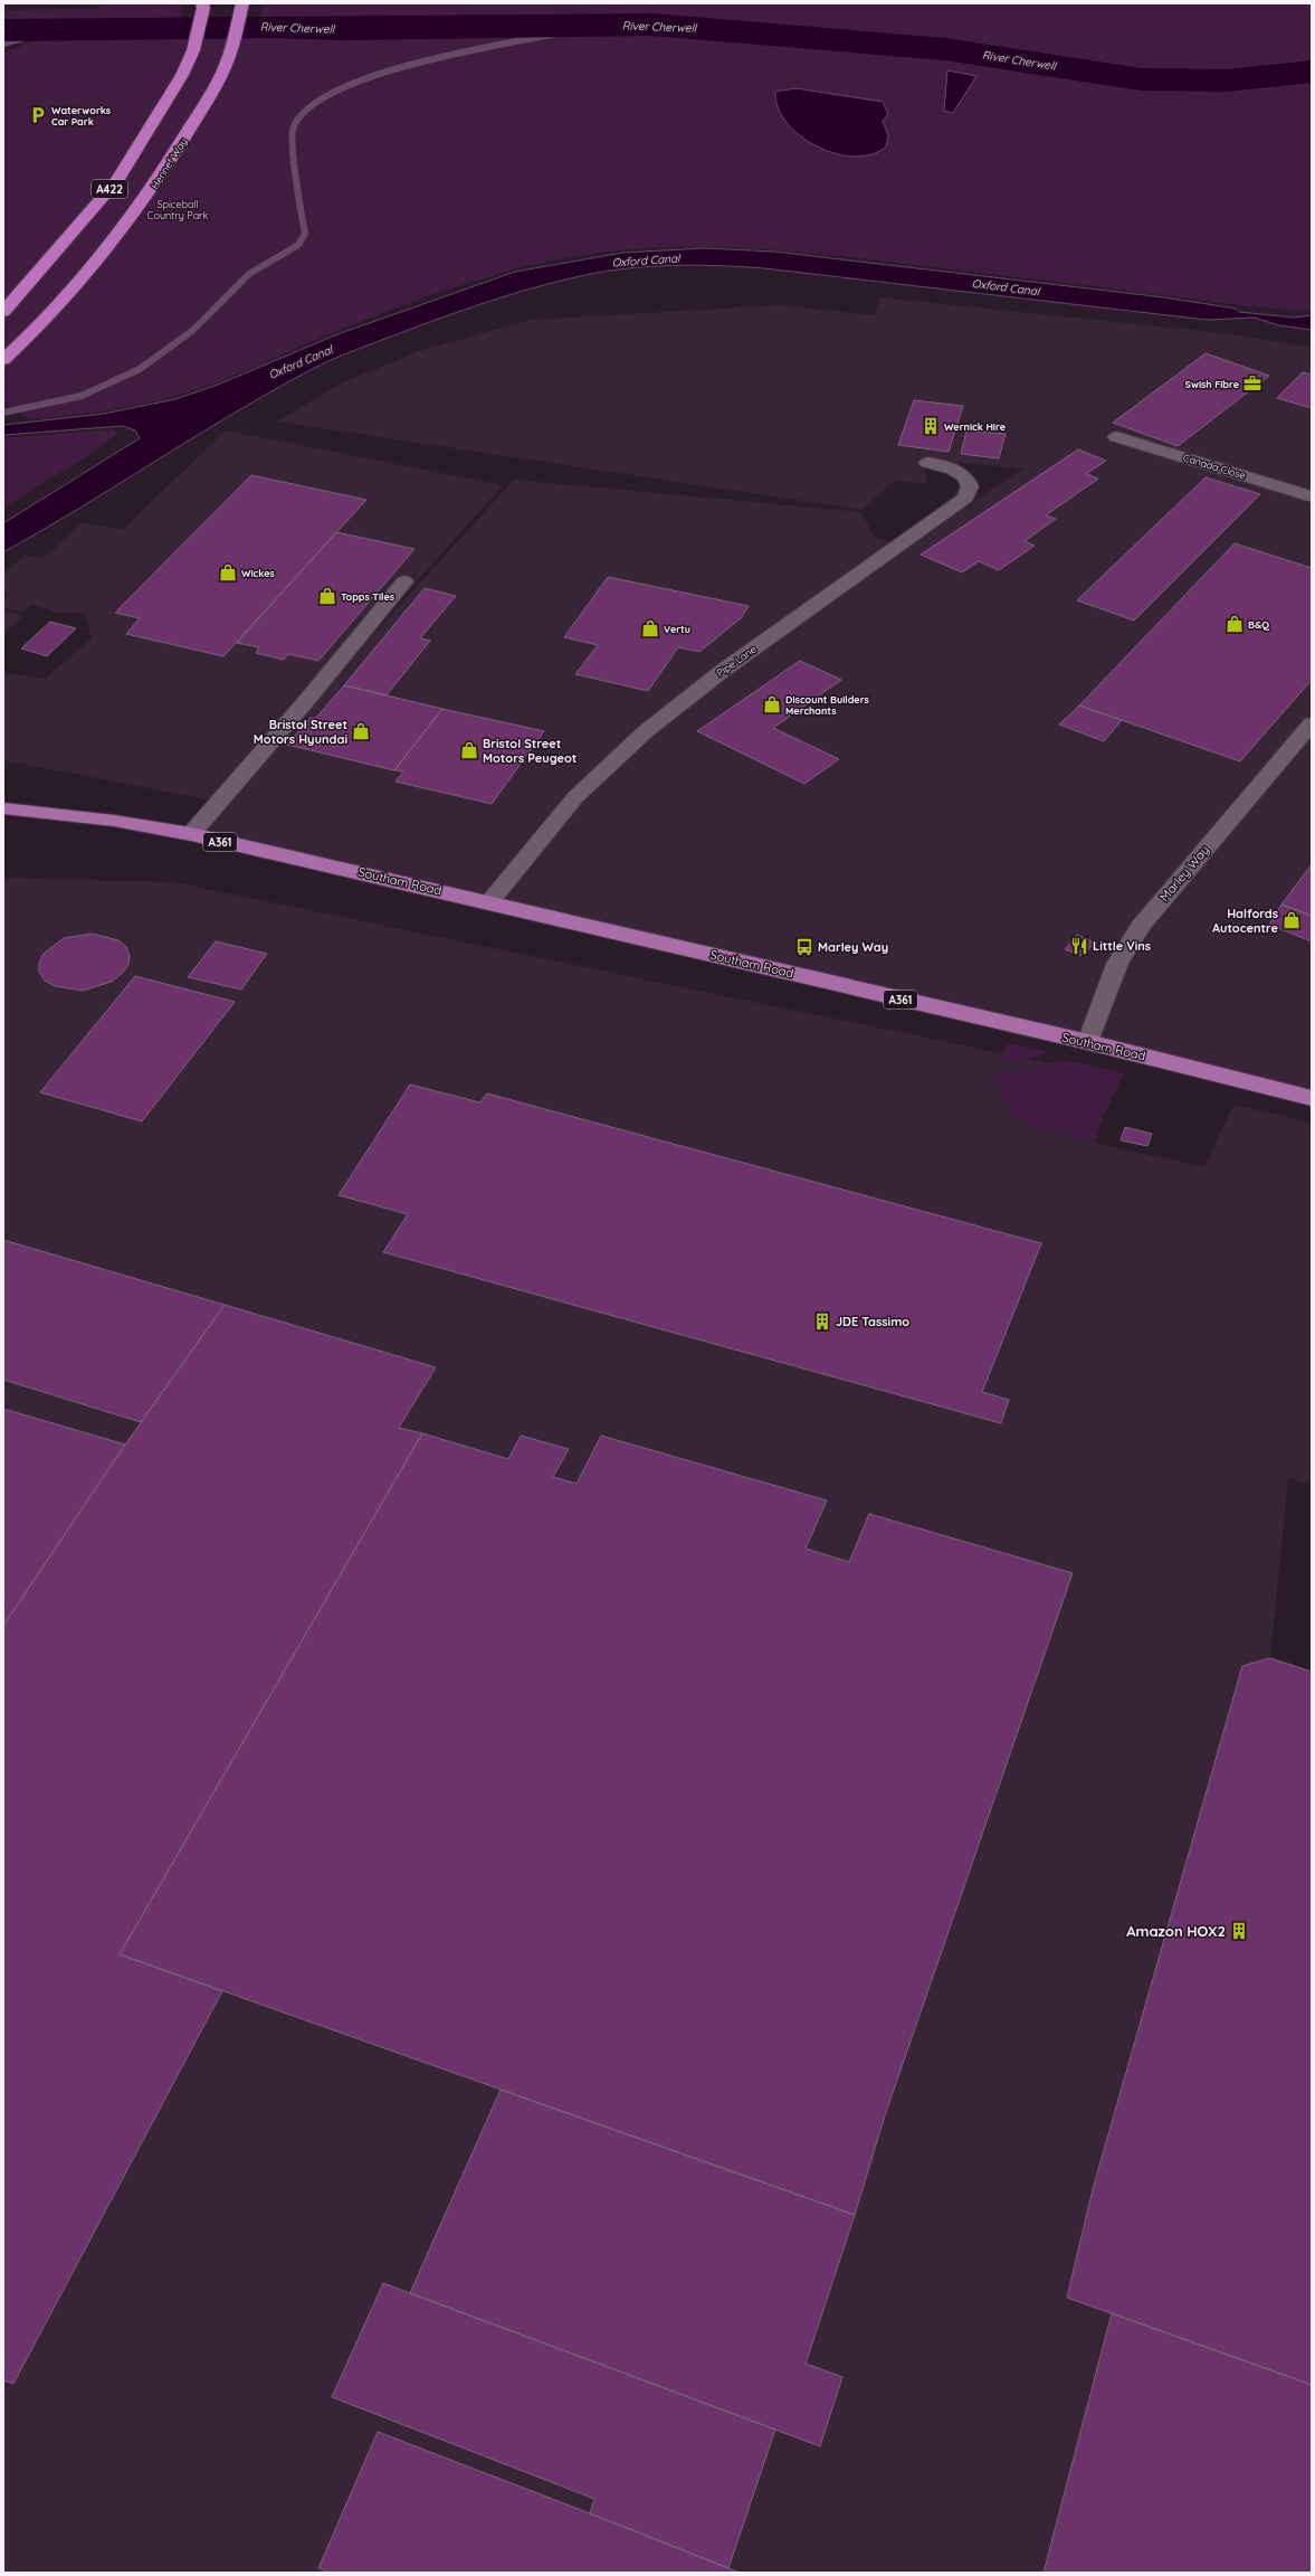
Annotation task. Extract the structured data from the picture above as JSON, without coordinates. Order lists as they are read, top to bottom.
{
  "streets": {
    "highway": ["Hennef Way", "A422"],
    "main road": ["A361", "Southam Road"],
    "street": ["Canada Close", "Pipe Lane", "Marley Way"]
  },
  "crossings": [
    ["Pipe Lane", "Southam Road"],
    ["Marley Way", "Southam Road"]
  ],
  "water": ["River Cherwell", "Oxford Canal"],
  "parks": ["Spiceball Country Park"],
  "places": {
    "parking": ["Waterworks Car Park"],
    "office": ["Swish Fibre"],
    "building": ["Wernick Hire", "JDE Tassimo", "Amazon HOX2"],
    "shop": [
      "Wickes",
      "Topps Tiles",
      "B&Q",
      "Vertu",
      "Discount Builders Merchants",
      "Bristol Street Motors Hyundai",
      "Bristol Street Motors Peugeot",
      "Halfords Autocentre"
    ],
    "restaurant": ["Little Vins"],
    "bus stop": ["Marley Way"]
  }
}
